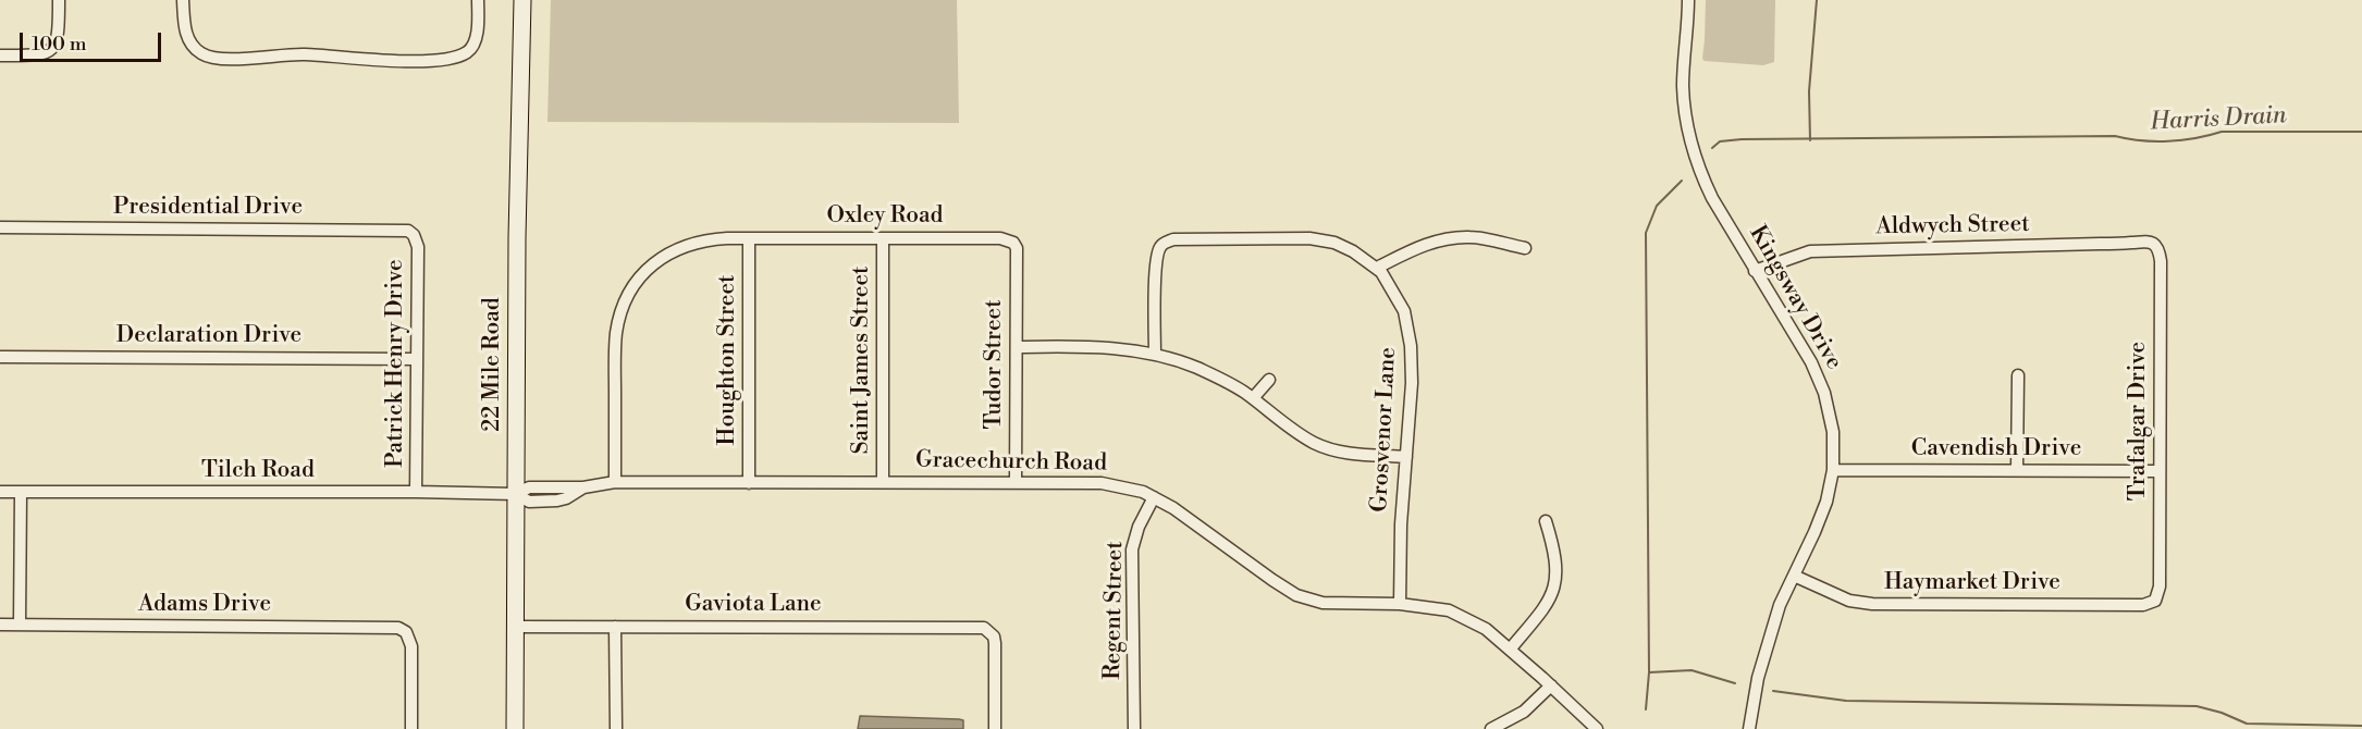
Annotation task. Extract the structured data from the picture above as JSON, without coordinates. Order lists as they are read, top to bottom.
{
  "streets": {
    "street": [
      "Presidential Drive",
      "Oxley Road",
      "Aldwych Street",
      "Kingsway Drive",
      "Declaration Drive",
      "Houghton Street",
      "Saint James Street",
      "Patrick Henry Drive",
      "22 Mile Road",
      "Tudor Street",
      "Trafalgar Drive",
      "Grosvenor Lane",
      "Cavendish Drive",
      "Gracechurch Road",
      "Tilch Road",
      "Haymarket Drive",
      "Adams Drive",
      "Gaviota Lane",
      "Regent Street"
    ]
  },
  "crossings": [
    ["Presidential Drive", "Patrick Henry Drive"],
    ["Oxley Road", "Houghton Street"],
    ["Oxley Road", "Saint James Street"],
    ["Oxley Road", "Tudor Street"],
    ["Oxley Road", "Gracechurch Road"],
    ["Aldwych Street", "Kingsway Drive"],
    ["Aldwych Street", "Trafalgar Drive"],
    ["Kingsway Drive", "Cavendish Drive"],
    ["Kingsway Drive", "Haymarket Drive"],
    ["Declaration Drive", "Patrick Henry Drive"],
    ["Houghton Street", "Gracechurch Road"],
    ["Saint James Street", "Gracechurch Road"],
    ["Patrick Henry Drive", "Tilch Road"],
    ["22 Mile Road", "Gracechurch Road"],
    ["22 Mile Road", "Tilch Road"],
    ["22 Mile Road", "Gaviota Lane"],
    ["Tudor Street", "Gracechurch Road"],
    ["Trafalgar Drive", "Cavendish Drive"],
    ["Trafalgar Drive", "Haymarket Drive"],
    ["Grosvenor Lane", "Gracechurch Road"],
    ["Gracechurch Road", "Tilch Road"],
    ["Gracechurch Road", "Regent Street"]
  ],
  "water": ["Harris Drain"],
  "scale_bar": "100 m"
}
